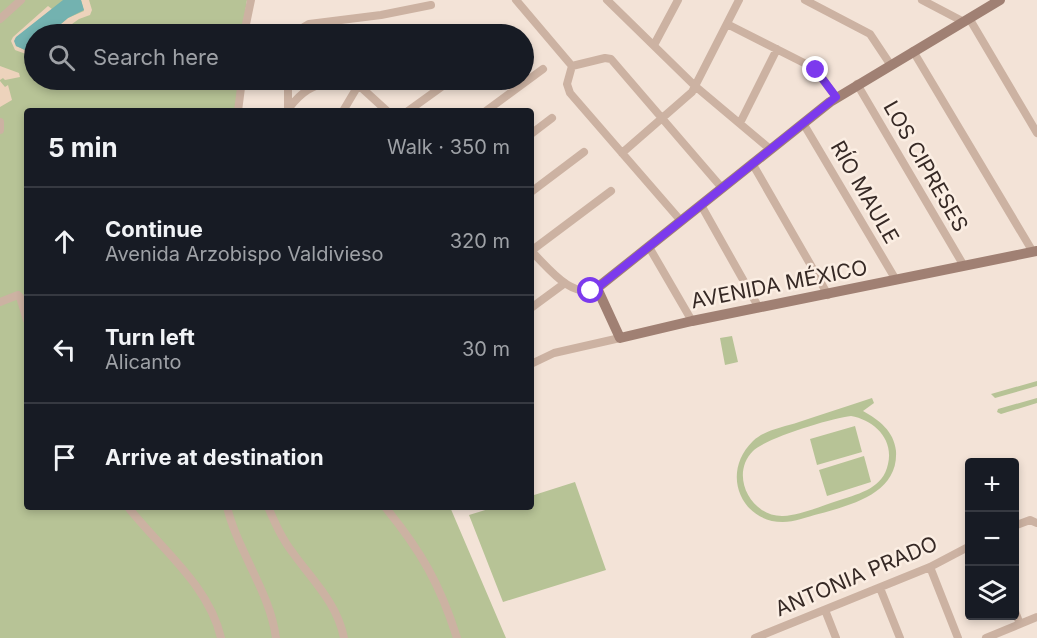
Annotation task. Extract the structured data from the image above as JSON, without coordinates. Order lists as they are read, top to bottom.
{
  "streets": {
    "street": [
      "LOS CIPRESES",
      "RÍO MAULE",
      "AVENIDA MÉXICO",
      "ANTONIA PRADO"
    ]
  },
  "crossings": [
    ["LOS CIPRESES", "AVENIDA MÉXICO"],
    ["RÍO MAULE", "AVENIDA MÉXICO"]
  ],
  "page": {
    "search": "Search here",
    "heading": ["5 min", "Walk · 350 m"],
    "list": [
      ["Continue", "Avenida Arzobispo Valdivieso", "320 m"],
      ["Turn left", "Alicanto", "30 m"],
      "Arrive at destination"
    ],
    "map_buttons": ["+", "−"]
  }
}
